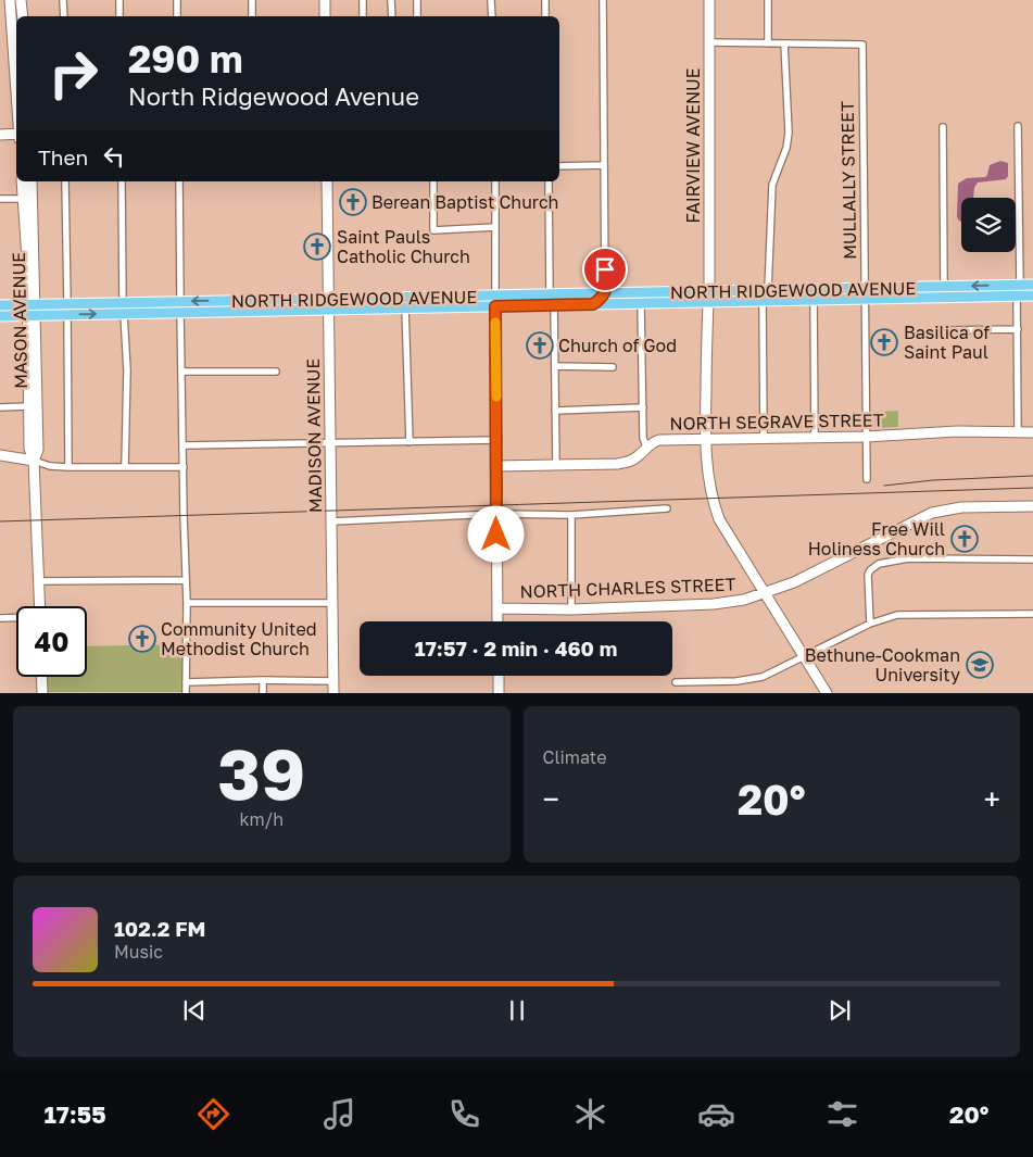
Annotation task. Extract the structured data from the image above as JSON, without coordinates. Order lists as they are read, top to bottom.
{
  "streets": {
    "main road": ["NORTH RIDGEWOOD AVENUE"],
    "street": [
      "FAIRVIEW AVENUE",
      "MULLALLY STREET",
      "MASON AVENUE",
      "NORTH SEGRAVE STREET",
      "MADISON AVENUE",
      "NORTH CHARLES STREET"
    ]
  },
  "crossings": [
    ["FAIRVIEW AVENUE", "NORTH RIDGEWOOD AVENUE"],
    ["FAIRVIEW AVENUE", "NORTH SEGRAVE STREET"],
    ["FAIRVIEW AVENUE", "NORTH CHARLES STREET"],
    ["MULLALLY STREET", "NORTH RIDGEWOOD AVENUE"],
    ["MULLALLY STREET", "NORTH SEGRAVE STREET"],
    ["NORTH RIDGEWOOD AVENUE", "MASON AVENUE"],
    ["NORTH RIDGEWOOD AVENUE", "MADISON AVENUE"]
  ],
  "places": {
    "church": [
      "Berean Baptist Church",
      "Saint Pauls Catholic Church",
      "Basilica of Saint Paul",
      "Church of God",
      "Free Will Holiness Church",
      "Community United Methodist Church"
    ],
    "school or university": ["Bethune-Cookman University"]
  },
  "page": {
    "turn": ["290 m", "North Ridgewood Avenue"],
    "then": "Then",
    "limit": "40",
    "trip": "17:57 · 2 min · 460 m",
    "tile": [
      ["39", "km/h"],
      "Climate"
    ],
    "heat": ["−", "20°", "+"],
    "song": ["102.2 FM", "Music"],
    "tabs": ["17:55", "20°"]
  }
}
